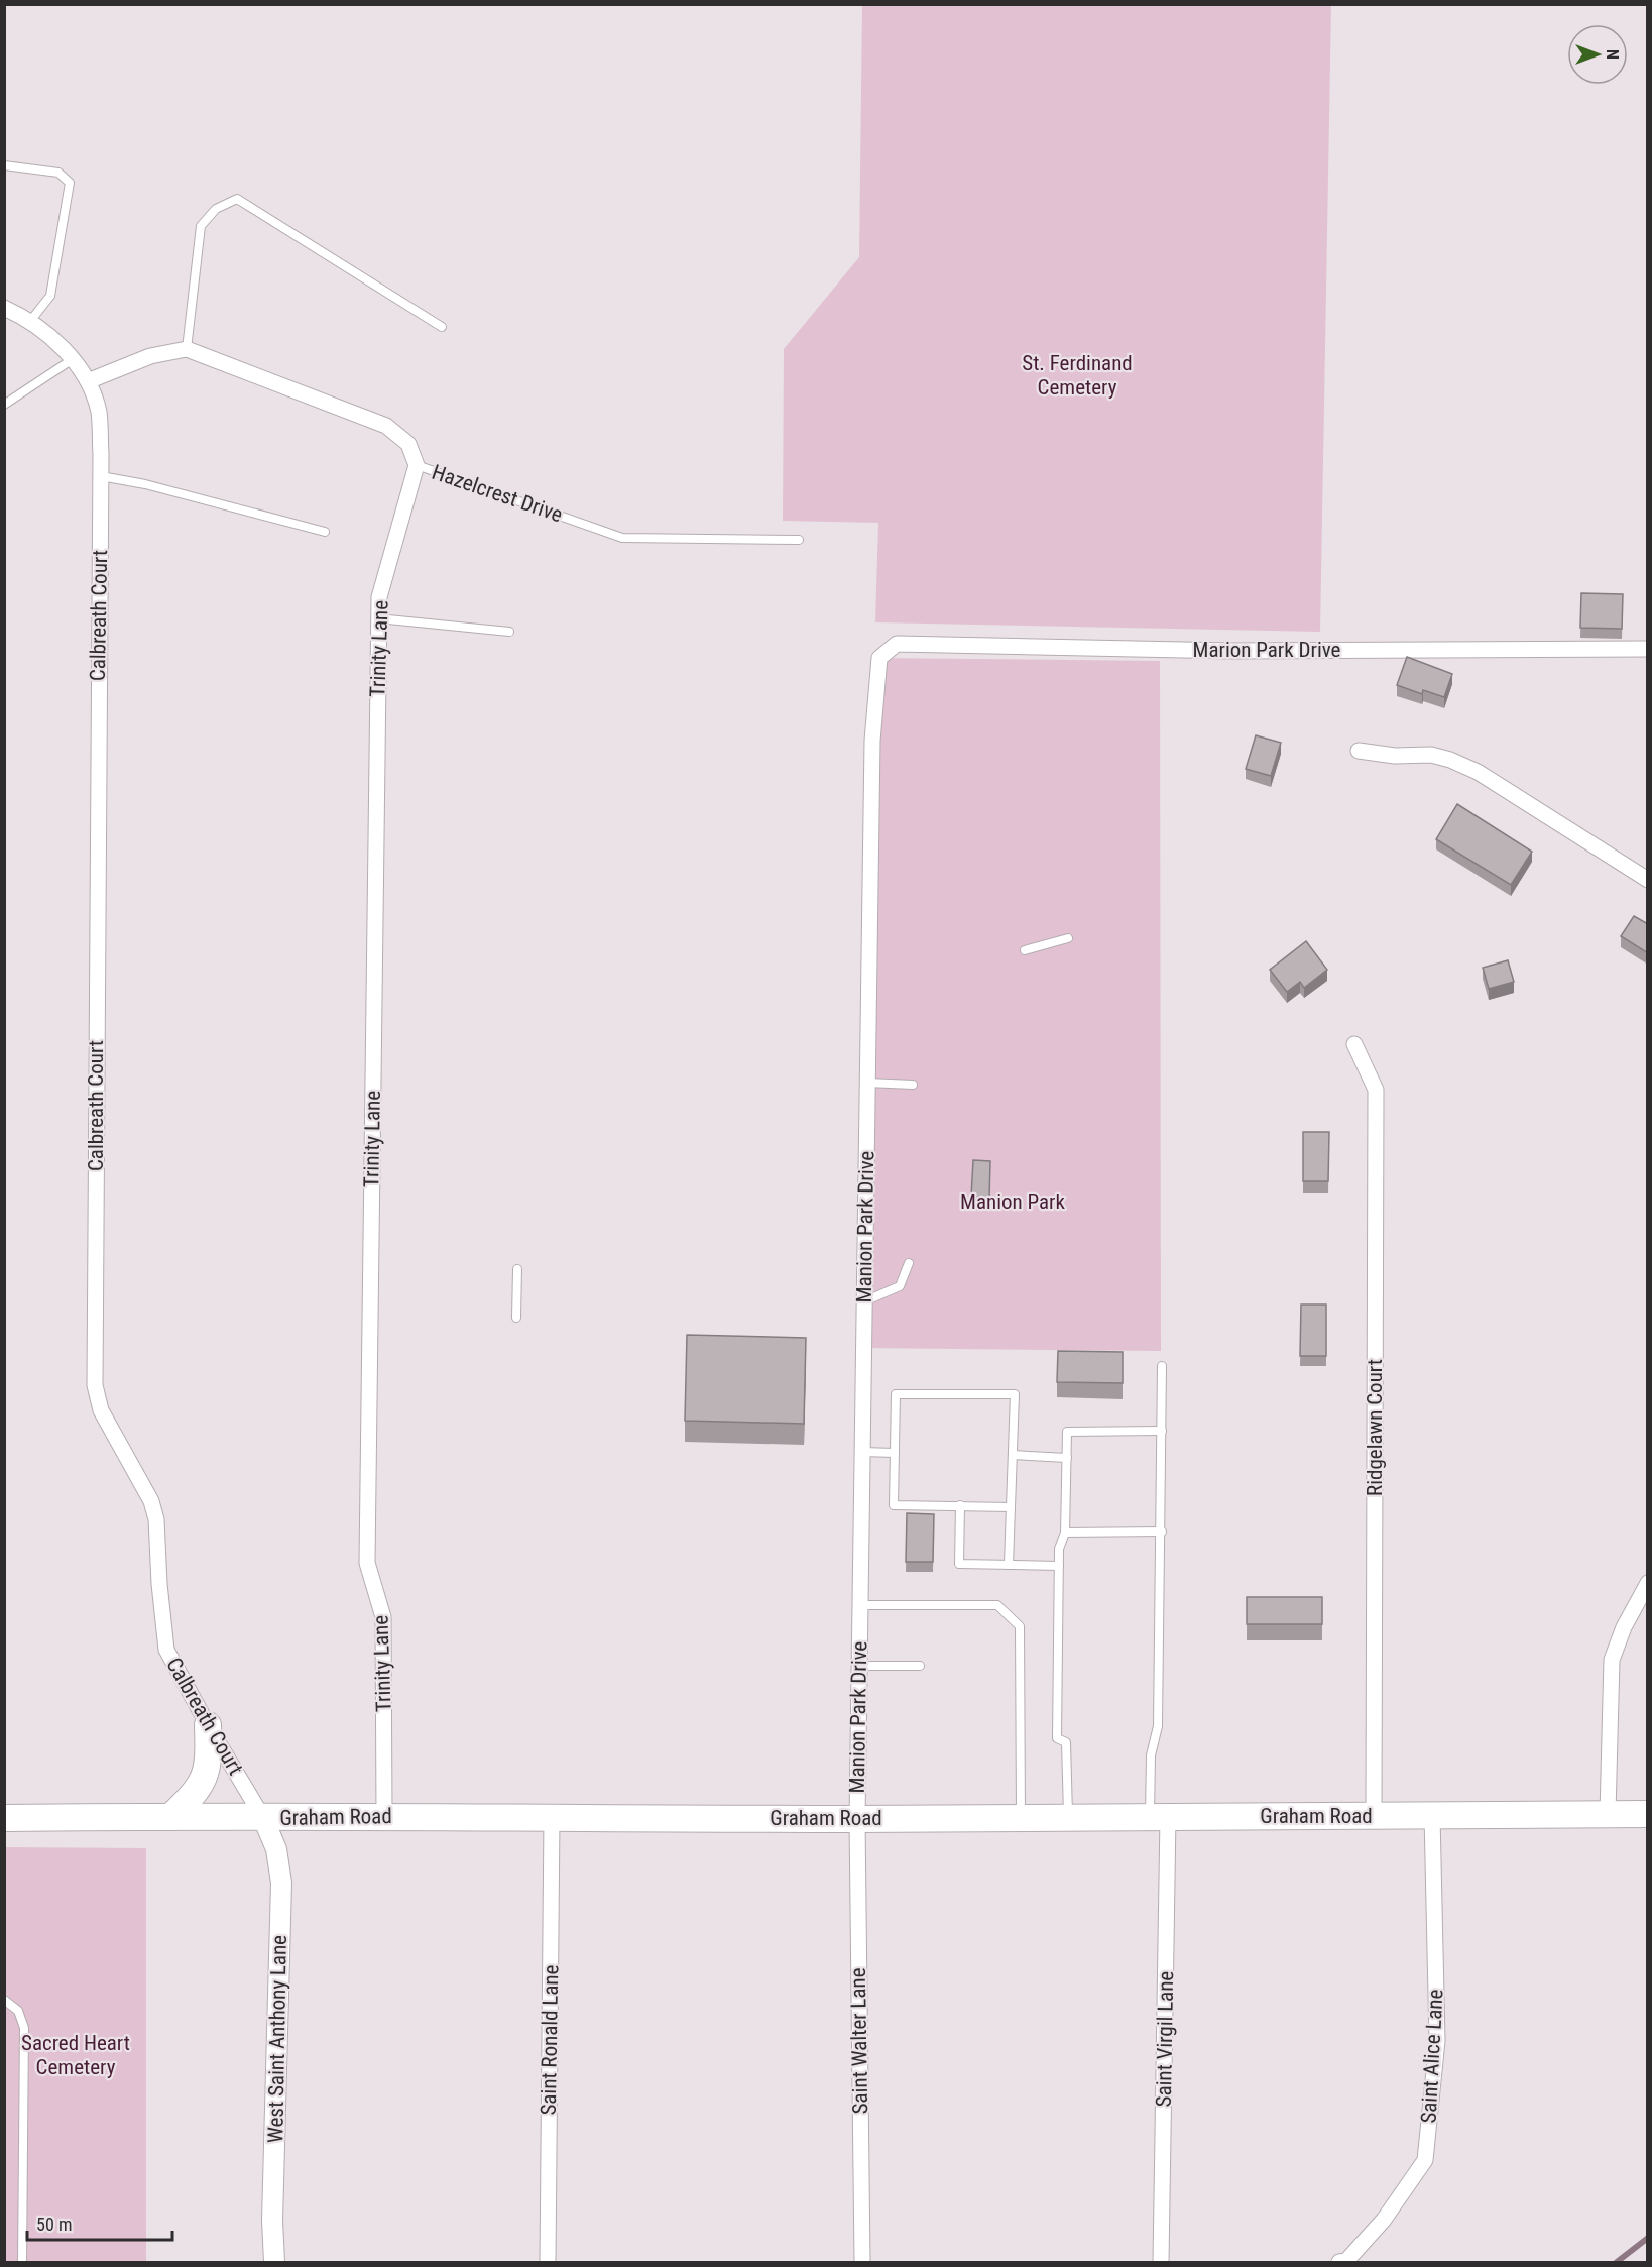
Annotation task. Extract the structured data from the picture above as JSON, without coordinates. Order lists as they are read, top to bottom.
{
  "streets": {
    "main road": ["Graham Road"],
    "street": [
      "Hazelcrest Drive",
      "Calbreath Court",
      "Trinity Lane",
      "Marion Park Drive",
      "Manion Park Drive",
      "Ridgelawn Court",
      "West Saint Anthony Lane",
      "Saint Virgil Lane",
      "Saint Ronald Lane",
      "Saint Walter Lane",
      "Saint Alice Lane"
    ]
  },
  "crossings": [
    ["Hazelcrest Drive", "Trinity Lane"],
    ["Calbreath Court", "Graham Road"],
    ["Calbreath Court", "West Saint Anthony Lane"],
    ["Trinity Lane", "Graham Road"],
    ["Marion Park Drive", "Manion Park Drive"],
    ["Manion Park Drive", "Graham Road"],
    ["Manion Park Drive", "Saint Walter Lane"],
    ["Ridgelawn Court", "Graham Road"],
    ["Graham Road", "West Saint Anthony Lane"],
    ["Graham Road", "Saint Virgil Lane"],
    ["Graham Road", "Saint Ronald Lane"],
    ["Graham Road", "Saint Walter Lane"],
    ["Graham Road", "Saint Alice Lane"]
  ],
  "parks": ["St. Ferdinand Cemetery", "Manion Park", "Sacred Heart Cemetery"],
  "scale_bar": "50 m",
  "north": "right"
}
